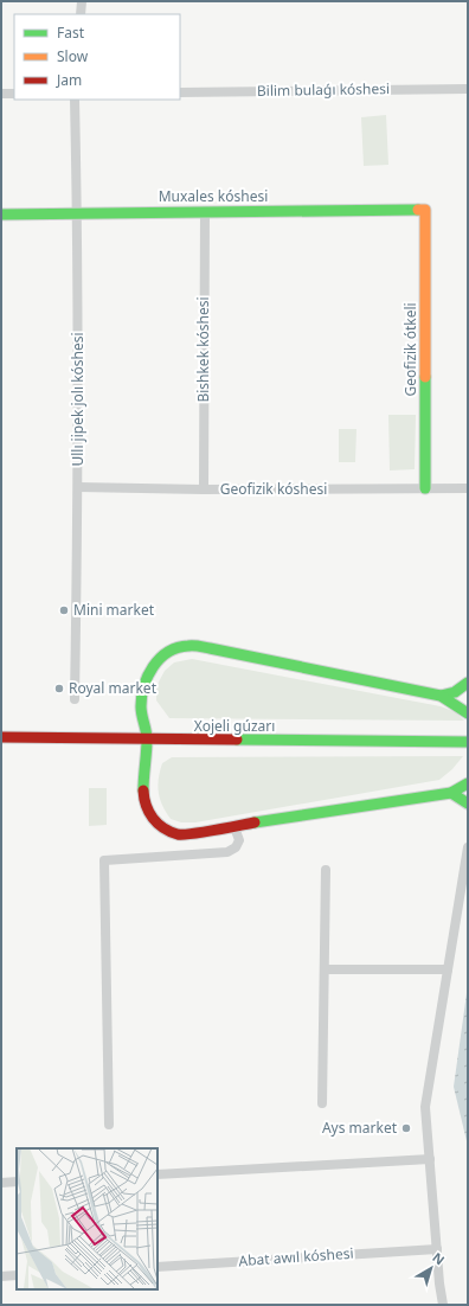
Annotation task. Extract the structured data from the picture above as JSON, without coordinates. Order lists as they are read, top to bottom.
{
  "streets": {
    "main road": ["Muxales kóshesi", "Geofizik ótkeli", "Xojeli gúzarı"],
    "street": [
      "Bilim bulaǵı kóshesi",
      "Bishkek kóshesi",
      "Ullı jipek jolı kóshesi",
      "Geofizik kóshesi",
      "Abat awıl kóshesi"
    ]
  },
  "crossings": [
    ["Muxales kóshesi", "Bishkek kóshesi"],
    ["Muxales kóshesi", "Geofizik ótkeli"],
    ["Muxales kóshesi", "Ullı jipek jolı kóshesi"],
    ["Bishkek kóshesi", "Geofizik kóshesi"],
    ["Geofizik ótkeli", "Geofizik kóshesi"],
    ["Ullı jipek jolı kóshesi", "Geofizik kóshesi"]
  ],
  "places": ["Mini market", "Royal market", "Ays market"],
  "legend": ["Fast", "Slow", "Jam"],
  "north": "top right"
}
